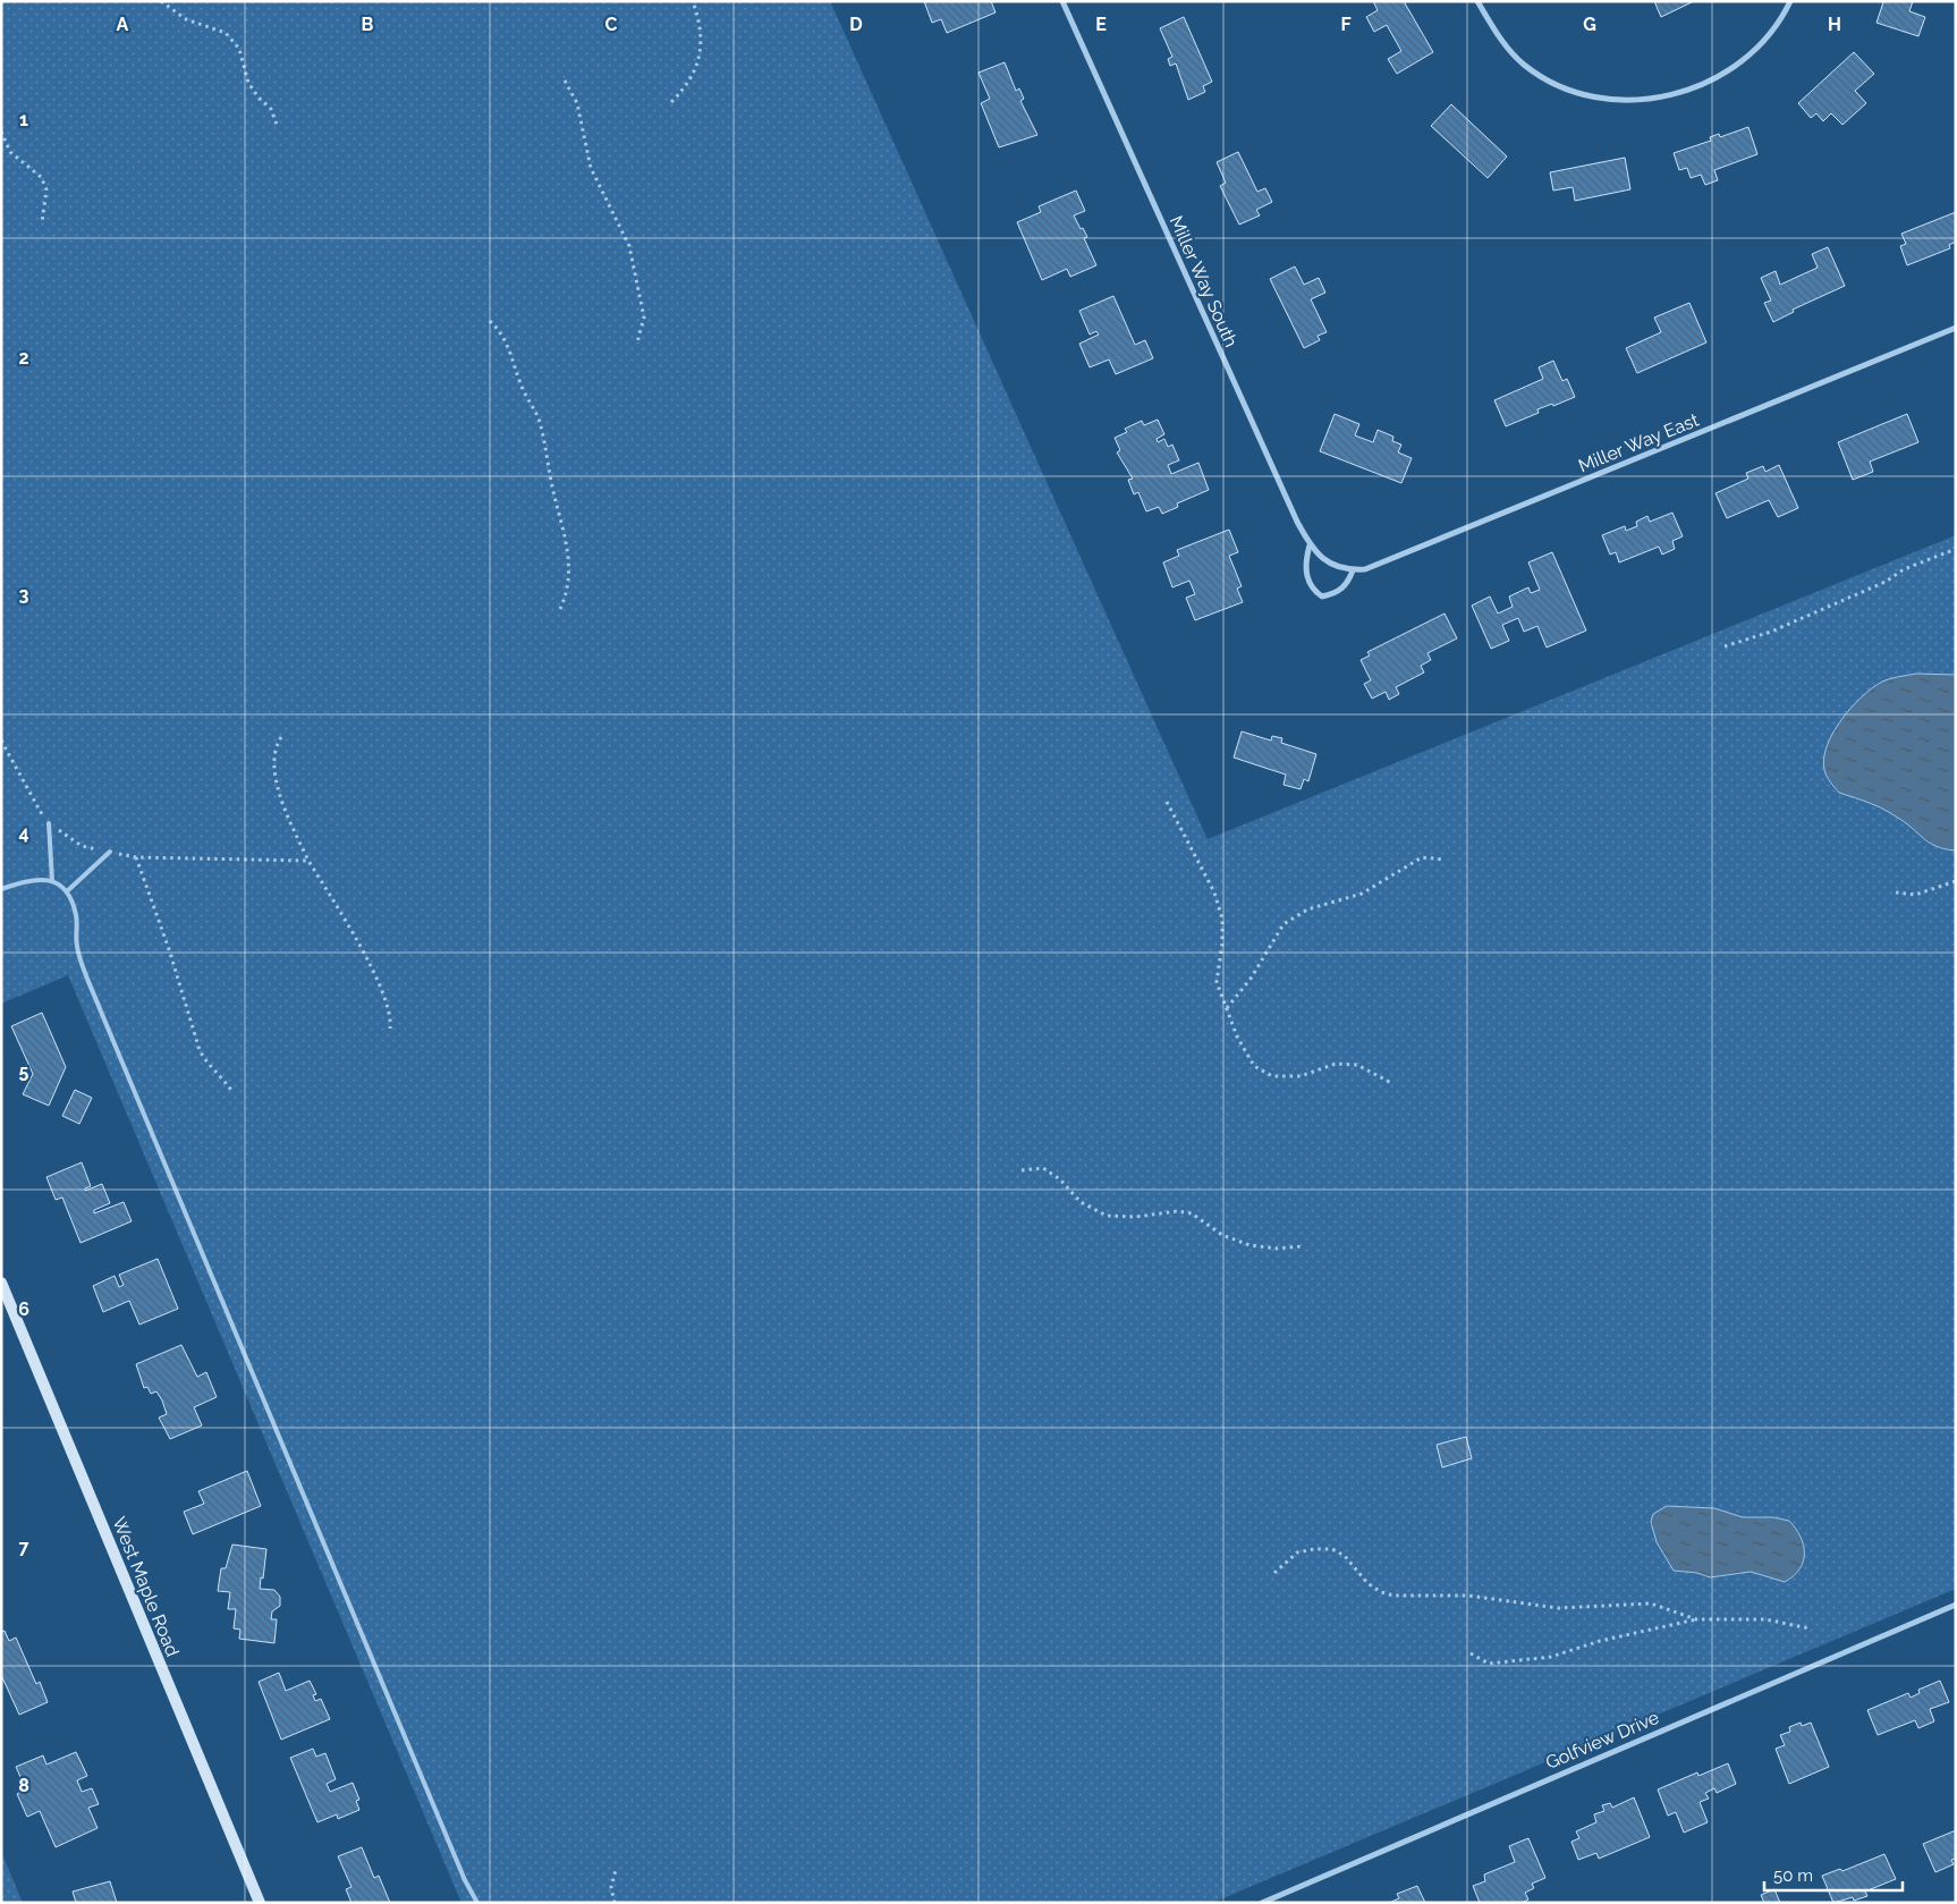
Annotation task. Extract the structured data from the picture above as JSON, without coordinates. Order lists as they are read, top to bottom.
{
  "streets": {
    "main road": ["West Maple Road"],
    "street": ["Miller Way South", "Miller Way East", "Golfview Drive"]
  },
  "crossings": [
    ["Miller Way South", "Miller Way East"]
  ],
  "scale_bar": "50 m",
  "grid": {
    "columns": [
      "A",
      "B",
      "C",
      "D",
      "E",
      "F",
      "G",
      "H"
    ],
    "rows": [
      "1",
      "2",
      "3",
      "4",
      "5",
      "6",
      "7",
      "8"
    ]
  }
}
